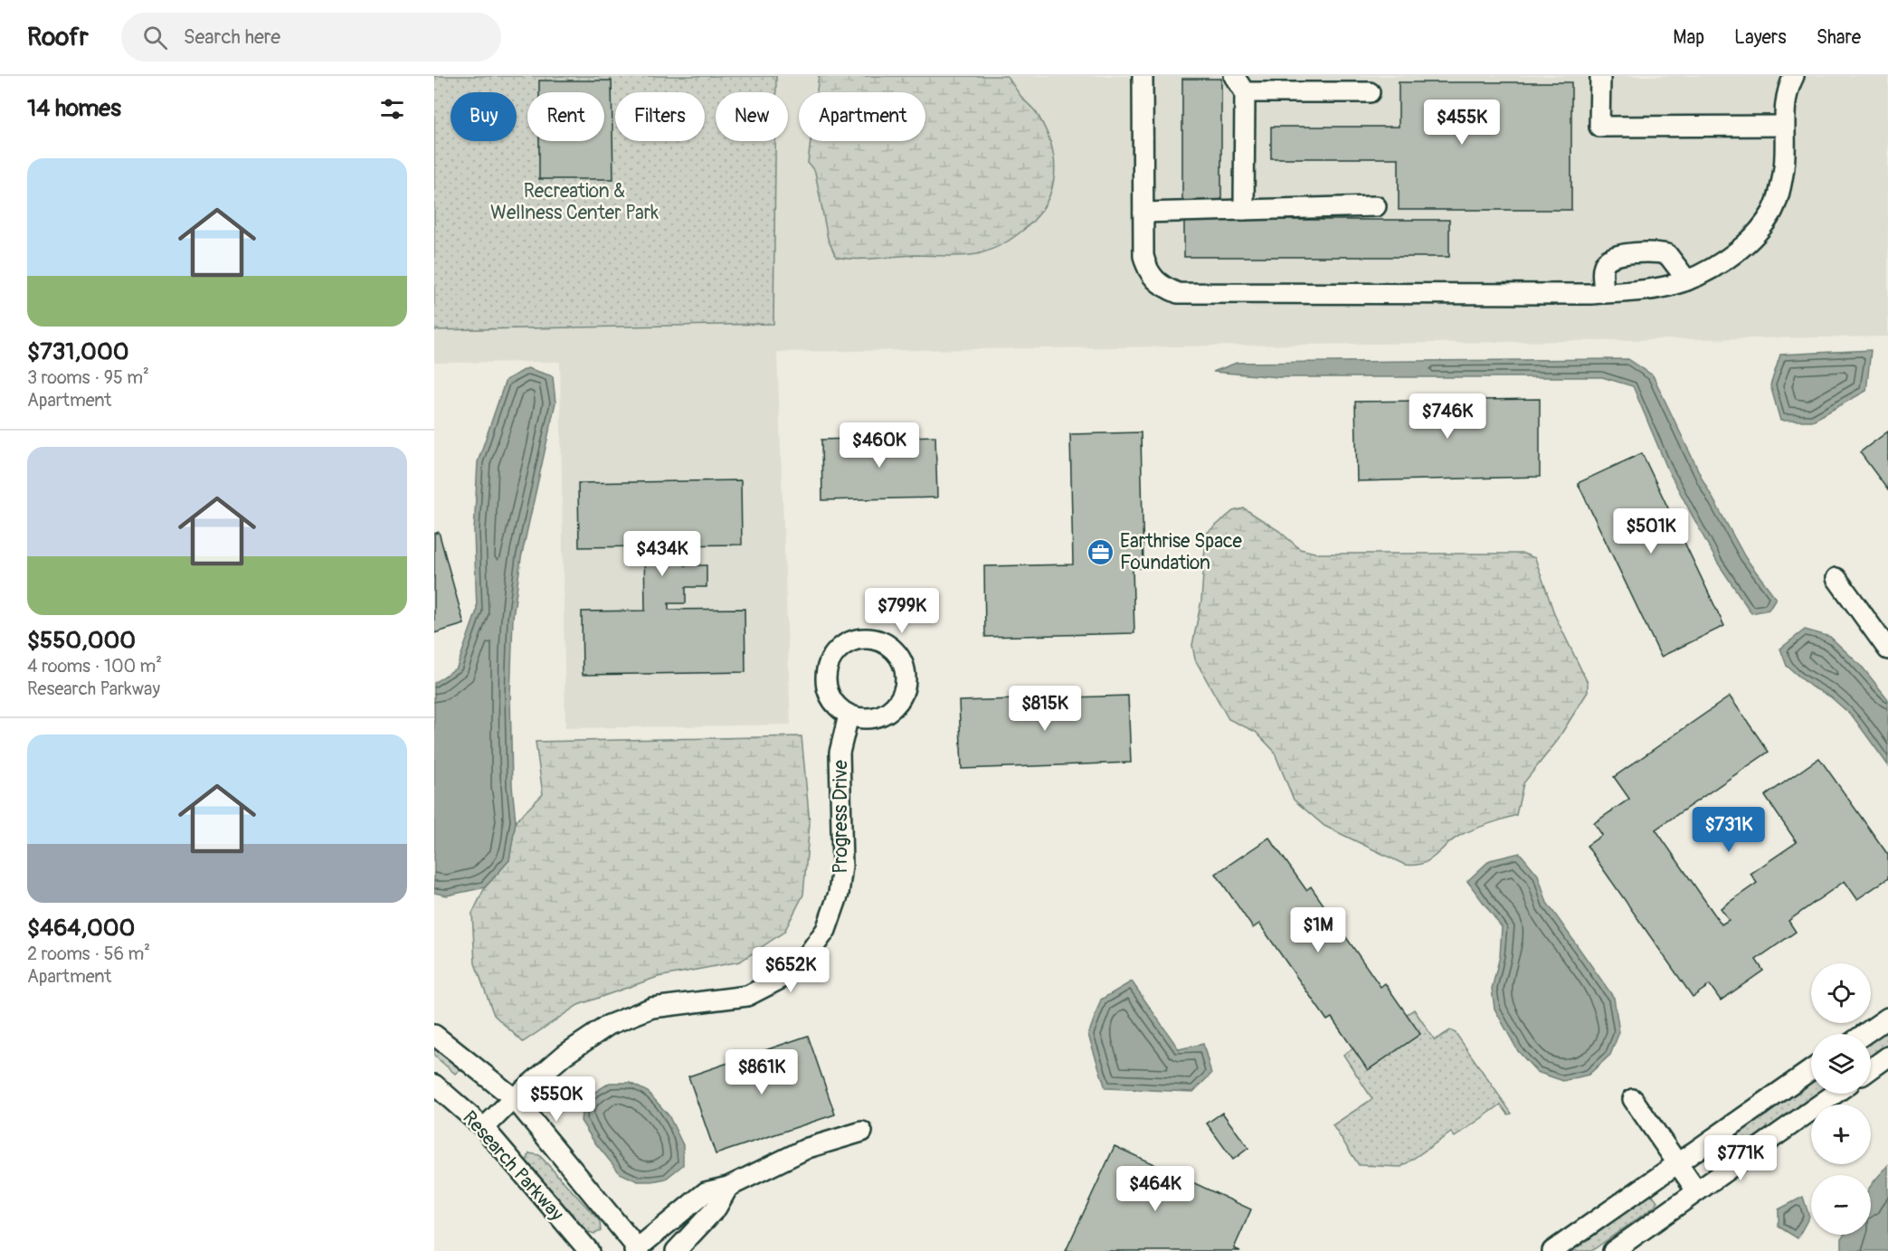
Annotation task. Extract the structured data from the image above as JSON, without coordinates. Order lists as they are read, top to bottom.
{
  "streets": {
    "street": ["Progress Drive", "Research Parkway"]
  },
  "crossings": [
    ["Progress Drive", "Research Parkway"]
  ],
  "parks": ["Recreation & Wellness Center Park"],
  "places": {
    "office": ["Earthrise Space Foundation"]
  },
  "page": {
    "header": "Roofr",
    "search": "Search here",
    "nav": ["Map", "Layers", "Share"],
    "heading": "14 homes",
    "chip": [
      "Buy",
      "Rent",
      "Filters",
      "New",
      "Apartment"
    ],
    "price": [
      "$455K",
      "$746K",
      "$460K",
      "$501K",
      "$434K",
      "$799K",
      "$815K",
      "$731K",
      "$1M",
      "$652K",
      "$861K",
      "$550K",
      "$771K",
      "$464K"
    ],
    "list": [
      {
        "name": "$731,000",
        "note": "3 rooms · 95 m² · Apartment"
      },
      {
        "name": "$550,000",
        "note": "4 rooms · 100 m² · Research Parkway"
      },
      {
        "name": "$464,000",
        "note": "2 rooms · 56 m² · Apartment"
      }
    ],
    "map_buttons": ["+", "−"]
  }
}
